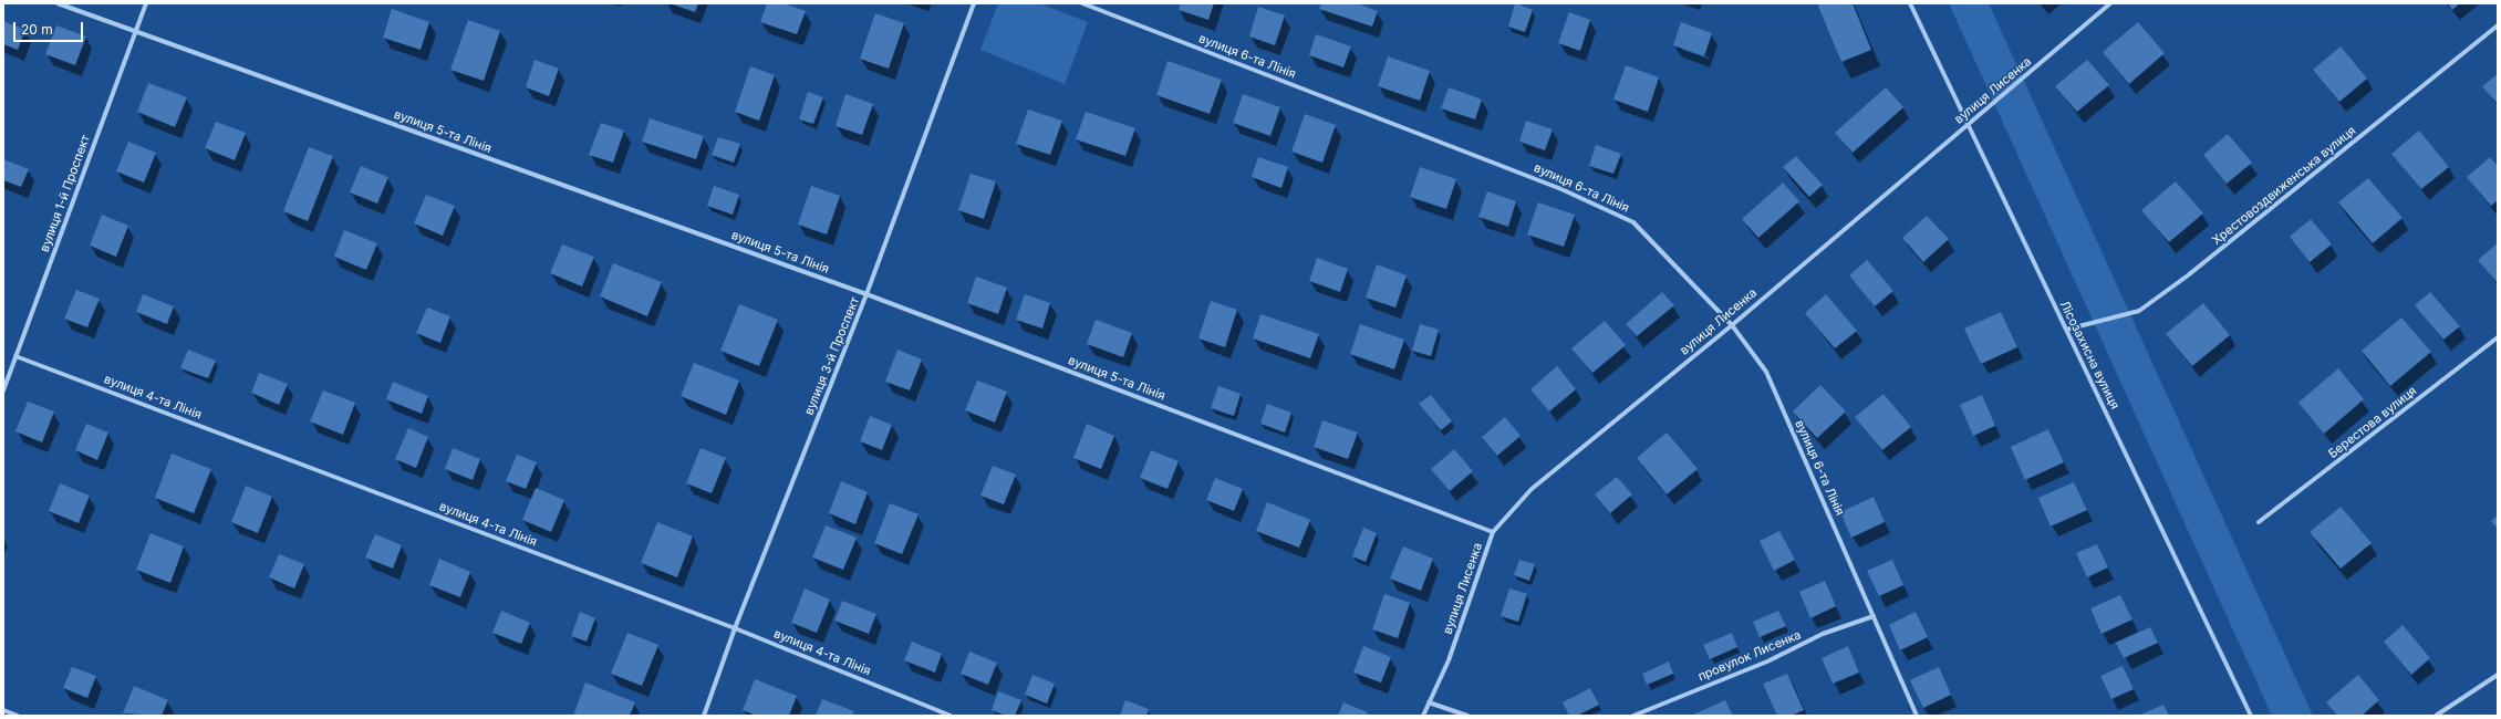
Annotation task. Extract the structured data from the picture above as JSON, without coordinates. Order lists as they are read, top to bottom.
{
  "streets": {
    "street": [
      "вулиця 6-та Лінія",
      "вулиця Лисенка",
      "вулиця 5-та Лінія",
      "Хрестовоздвиженська вулиця",
      "вулиця 1-й Проспект",
      "Лісозахисна вулиця",
      "вулиця 3-й Проспект",
      "вулиця 4-та Лінія",
      "Берестова вулиця",
      "провулок Лисенка"
    ]
  },
  "crossings": [
    ["вулиця 6-та Лінія", "вулиця Лисенка"],
    ["вулиця 6-та Лінія", "провулок Лисенка"],
    ["вулиця Лисенка", "вулиця 5-та Лінія"],
    ["вулиця Лисенка", "Лісозахисна вулиця"],
    ["вулиця 5-та Лінія", "вулиця 1-й Проспект"],
    ["вулиця 5-та Лінія", "вулиця 3-й Проспект"],
    ["Хрестовоздвиженська вулиця", "Лісозахисна вулиця"],
    ["вулиця 1-й Проспект", "вулиця 4-та Лінія"],
    ["вулиця 3-й Проспект", "вулиця 4-та Лінія"]
  ],
  "scale_bar": "20 m"
}
